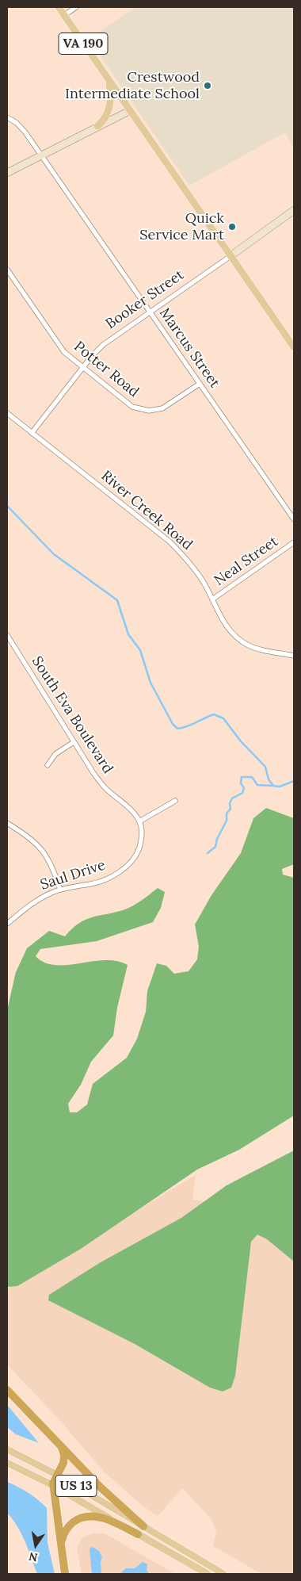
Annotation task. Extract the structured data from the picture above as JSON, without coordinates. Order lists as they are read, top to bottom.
{
  "streets": {
    "main road": ["VA 190", "Booker Street", "US 13"],
    "street": [
      "Marcus Street",
      "Potter Road",
      "River Creek Road",
      "Neal Street",
      "South Eva Boulevard",
      "Saul Drive"
    ]
  },
  "crossings": [
    ["VA 190", "Booker Street"],
    ["Booker Street", "Marcus Street"],
    ["Booker Street", "Potter Road"],
    ["Booker Street", "River Creek Road"],
    ["Marcus Street", "Potter Road"],
    ["River Creek Road", "Neal Street"],
    ["South Eva Boulevard", "Saul Drive"]
  ],
  "places": ["Crestwood Intermediate School", "Quick Service Mart"],
  "north": "bottom"
}
